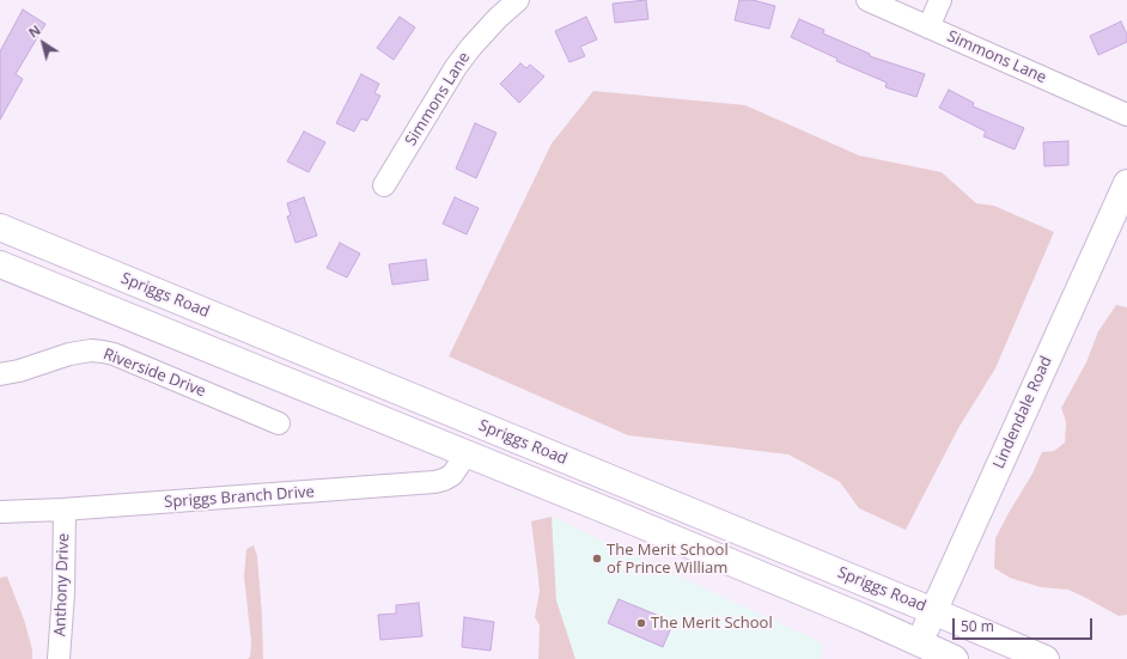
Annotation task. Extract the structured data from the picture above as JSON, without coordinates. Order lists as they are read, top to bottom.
{
  "streets": {
    "main road": ["Spriggs Road", "Lindendale Road"],
    "street": [
      "Simmons Lane",
      "Riverside Drive",
      "Spriggs Branch Drive",
      "Anthony Drive"
    ]
  },
  "crossings": [
    ["Spriggs Road", "Lindendale Road"],
    ["Spriggs Road", "Spriggs Branch Drive"],
    ["Spriggs Branch Drive", "Anthony Drive"]
  ],
  "places": ["The Merit School of Prince William", "The Merit School"],
  "scale_bar": "50 m",
  "north": "top left"
}
